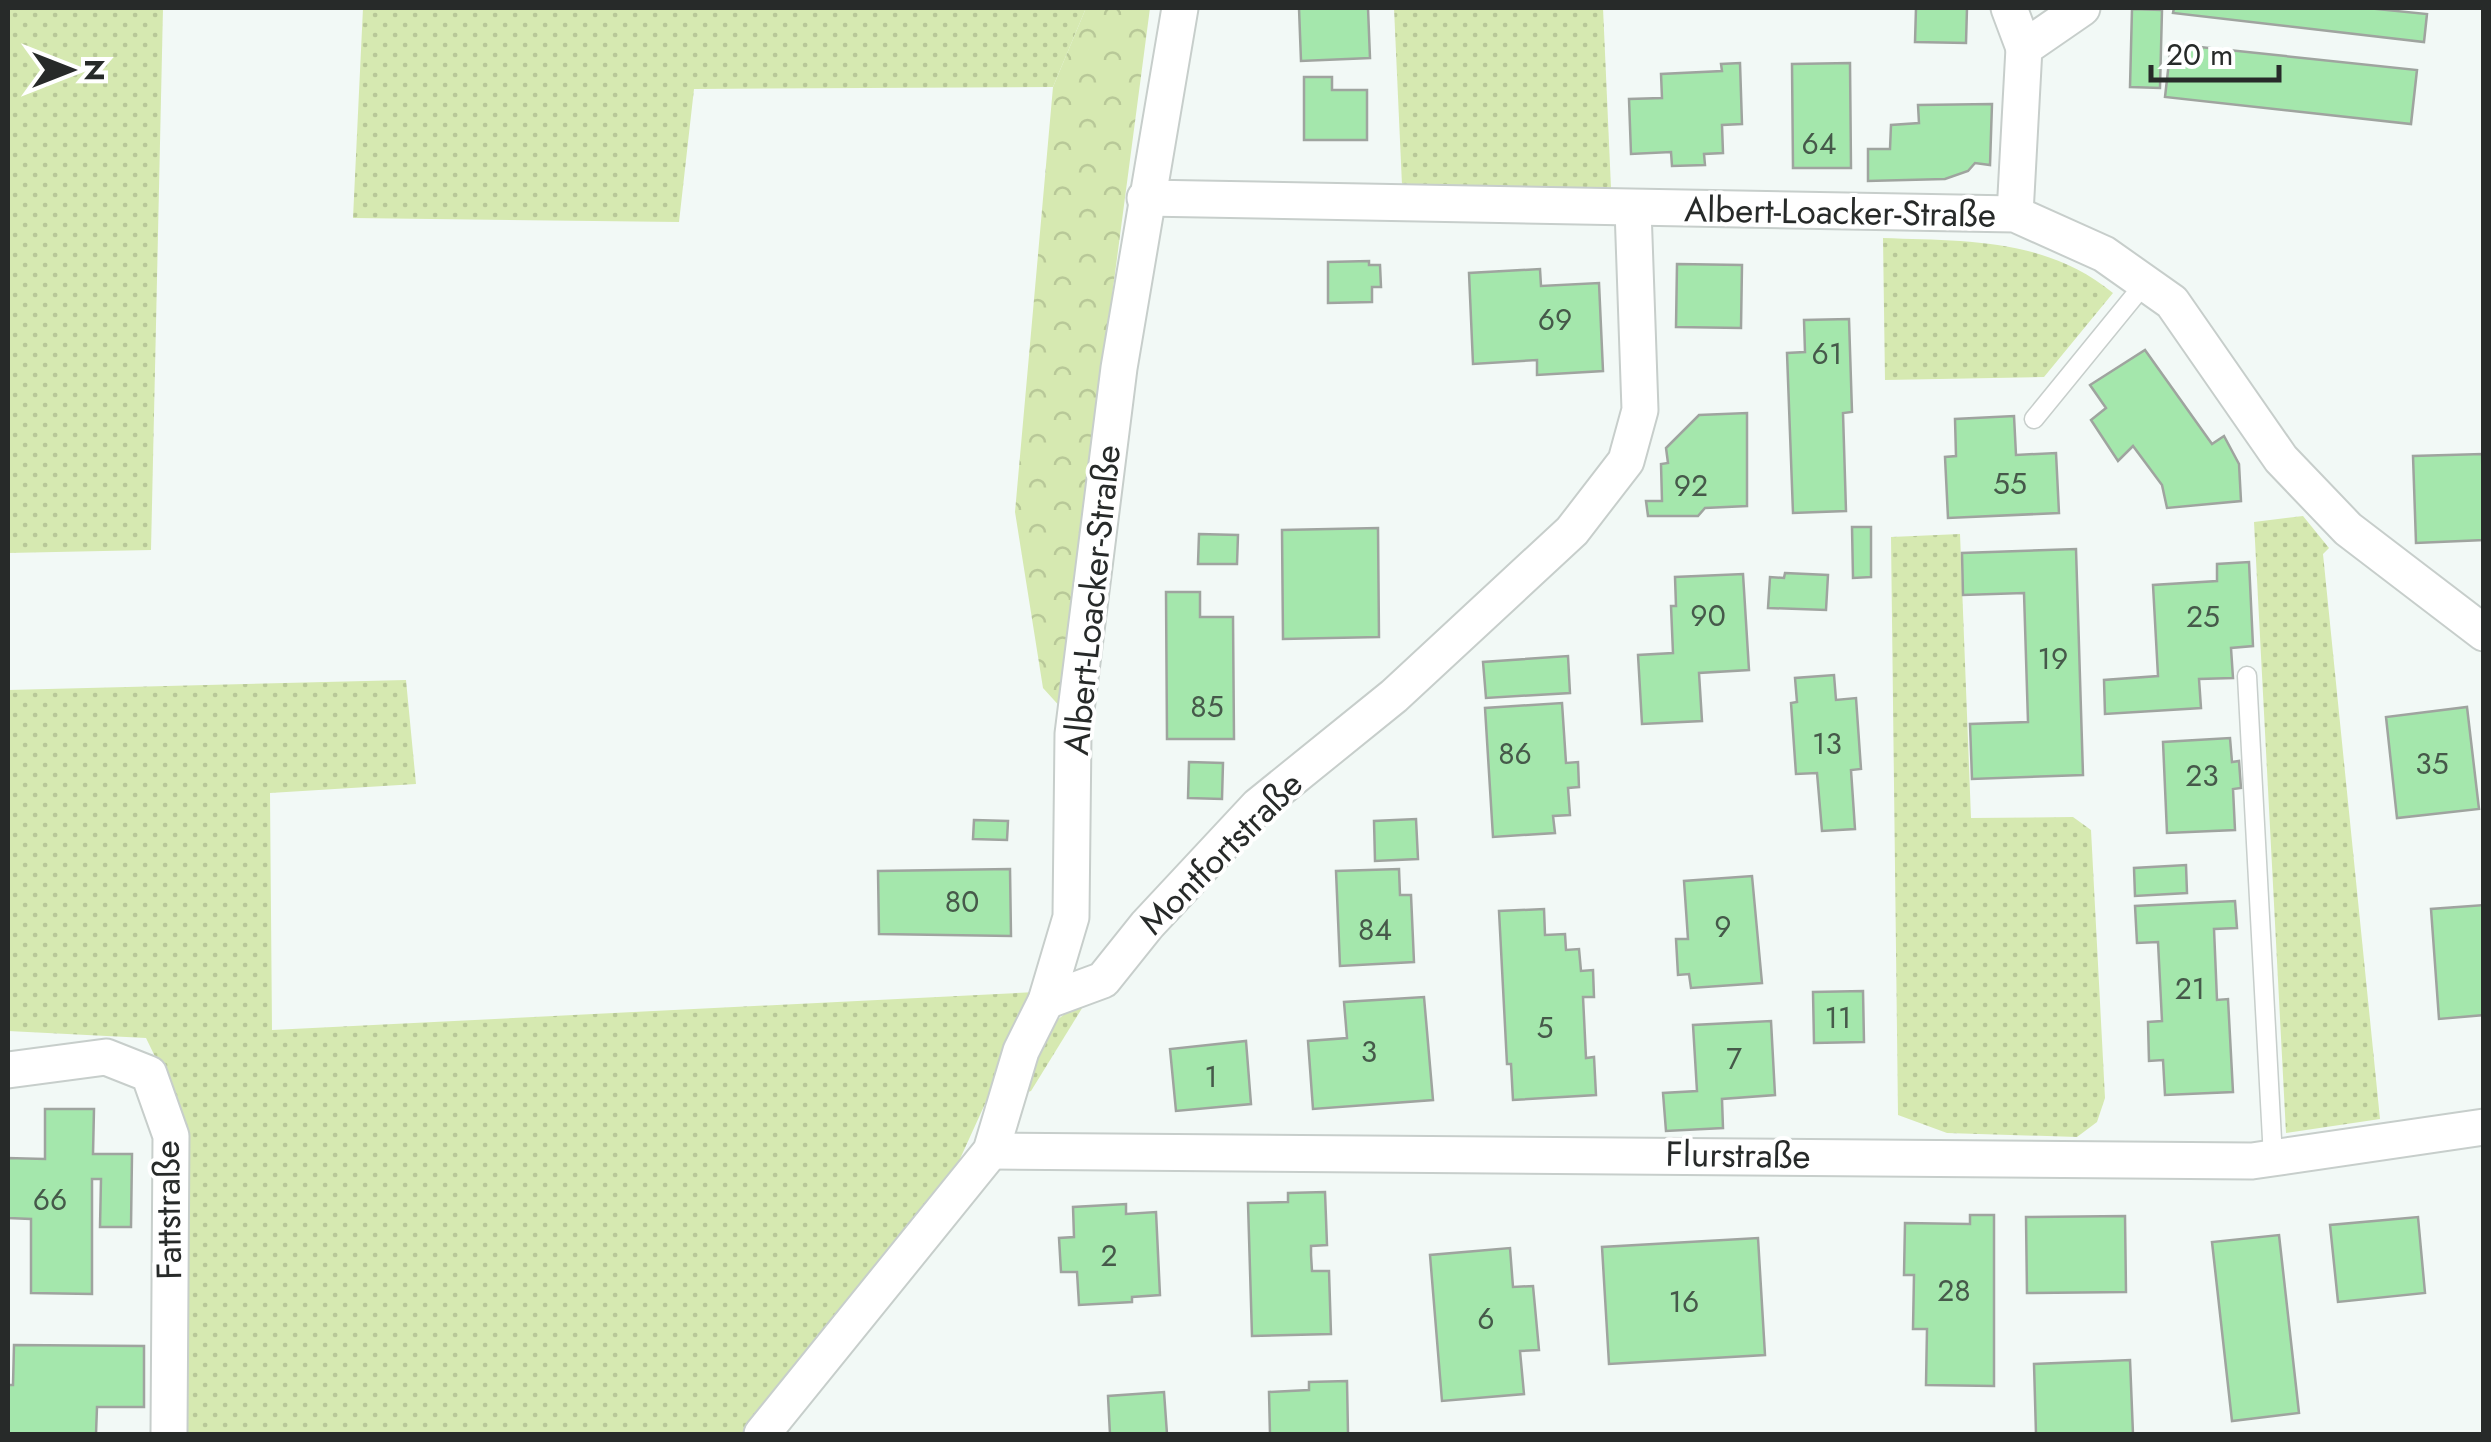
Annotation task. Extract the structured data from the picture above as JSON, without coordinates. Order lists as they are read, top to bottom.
{
  "streets": {
    "street": [
      "Albert-Loacker-Straße",
      "Montfortstraße",
      "Flurstraße",
      "Fattstraße"
    ]
  },
  "crossings": [
    ["Albert-Loacker-Straße", "Montfortstraße"]
  ],
  "house_numbers": [
    "64",
    "69",
    "61",
    "55",
    "92",
    "90",
    "25",
    "19",
    "85",
    "13",
    "86",
    "35",
    "23",
    "80",
    "9",
    "84",
    "21",
    "11",
    "5",
    "3",
    "7",
    "1",
    "66",
    "2",
    "28",
    "16",
    "6"
  ],
  "scale_bar": "20 m",
  "north": "right"
}
